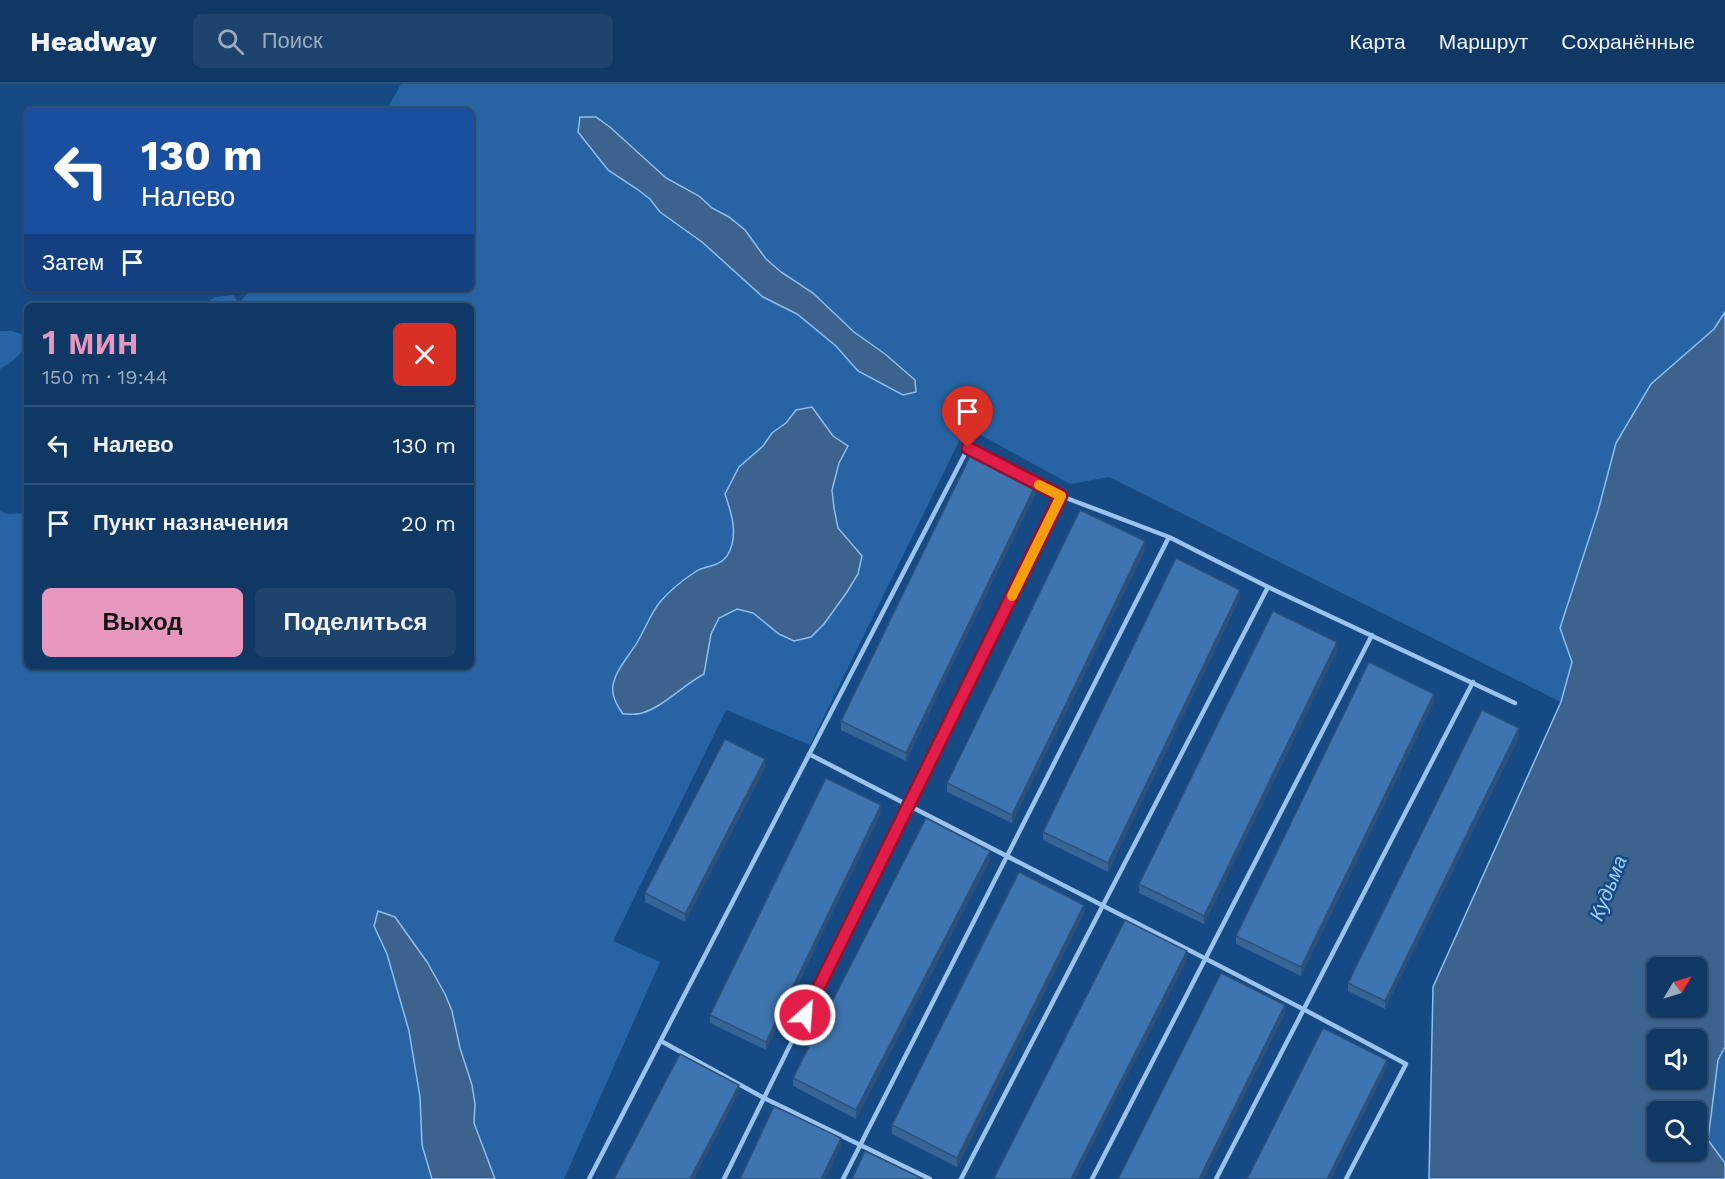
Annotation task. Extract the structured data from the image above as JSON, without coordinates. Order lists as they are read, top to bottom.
{
  "water": ["Кудьма"],
  "north": "top right",
  "page": {
    "header": "Headway",
    "search": "Поиск",
    "nav": ["Карта", "Маршрут", "Сохранённые"],
    "turn": ["130 m", "Налево"],
    "then": "Затем",
    "heading": ["1 мин", "150 m · 19:44"],
    "list": [
      {
        "name": "Налево",
        "value": "130 m"
      },
      {
        "name": "Пункт назначения",
        "value": "20 m"
      }
    ],
    "buttons": ["Выход", "Поделиться"]
  }
}
